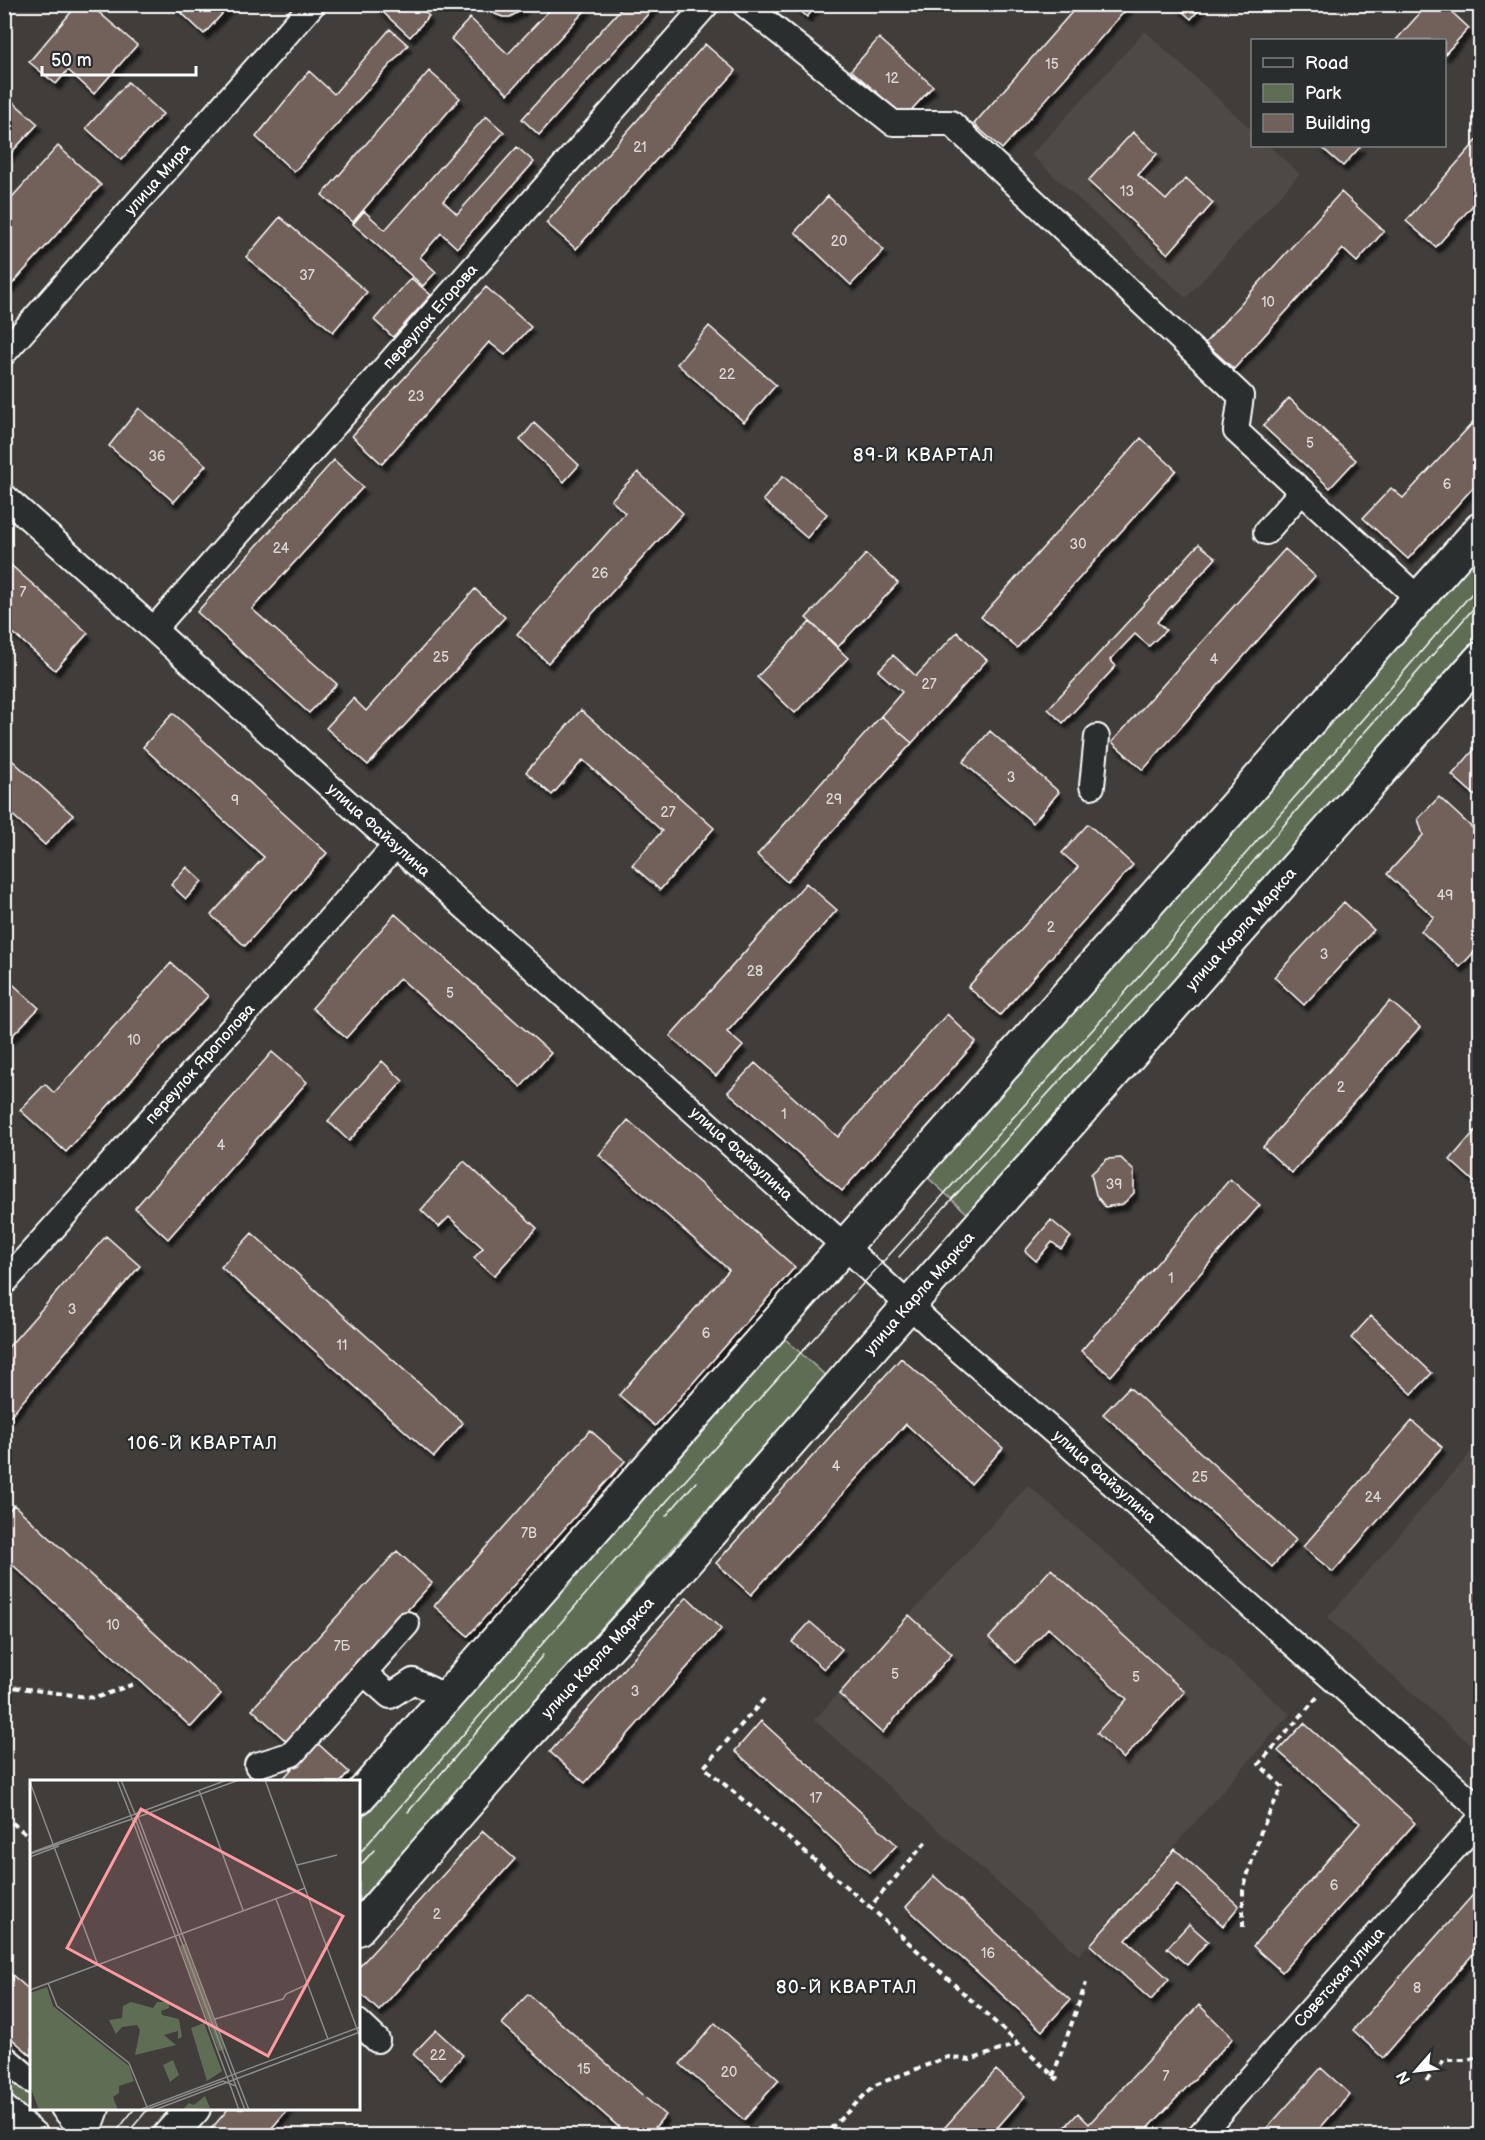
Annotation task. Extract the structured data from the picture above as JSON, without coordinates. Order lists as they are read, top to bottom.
{
  "streets": {
    "main road": ["улица Карла Маркса"],
    "street": [
      "улица Мира",
      "переулок Егорова",
      "улица Файзулина",
      "переулок Ярополова",
      "Советская улица"
    ]
  },
  "crossings": [
    ["переулок Егорова", "улица Файзулина"],
    ["улица Файзулина", "улица Карла Маркса"],
    ["улица Файзулина", "переулок Ярополова"]
  ],
  "districts": ["89-Й КВАРТАЛ", "106-Й КВАРТАЛ", "80-Й КВАРТАЛ"],
  "house_numbers": [
    "15",
    "12",
    "21",
    "13",
    "20",
    "37",
    "10",
    "22",
    "23",
    "5",
    "36",
    "6",
    "30",
    "24",
    "26",
    "7",
    "25",
    "4",
    "27",
    "3",
    "29",
    "9",
    "27",
    "49",
    "2",
    "3",
    "28",
    "5",
    "10",
    "2",
    "1",
    "4",
    "39",
    "1",
    "3",
    "6",
    "11",
    "4",
    "25",
    "24",
    "7В",
    "10",
    "7Б",
    "5",
    "5",
    "3",
    "17",
    "6",
    "2",
    "16",
    "8",
    "22",
    "15",
    "20",
    "7"
  ],
  "legend": ["Road", "Park", "Building"],
  "scale_bar": "50 m",
  "north": "bottom left"
}
